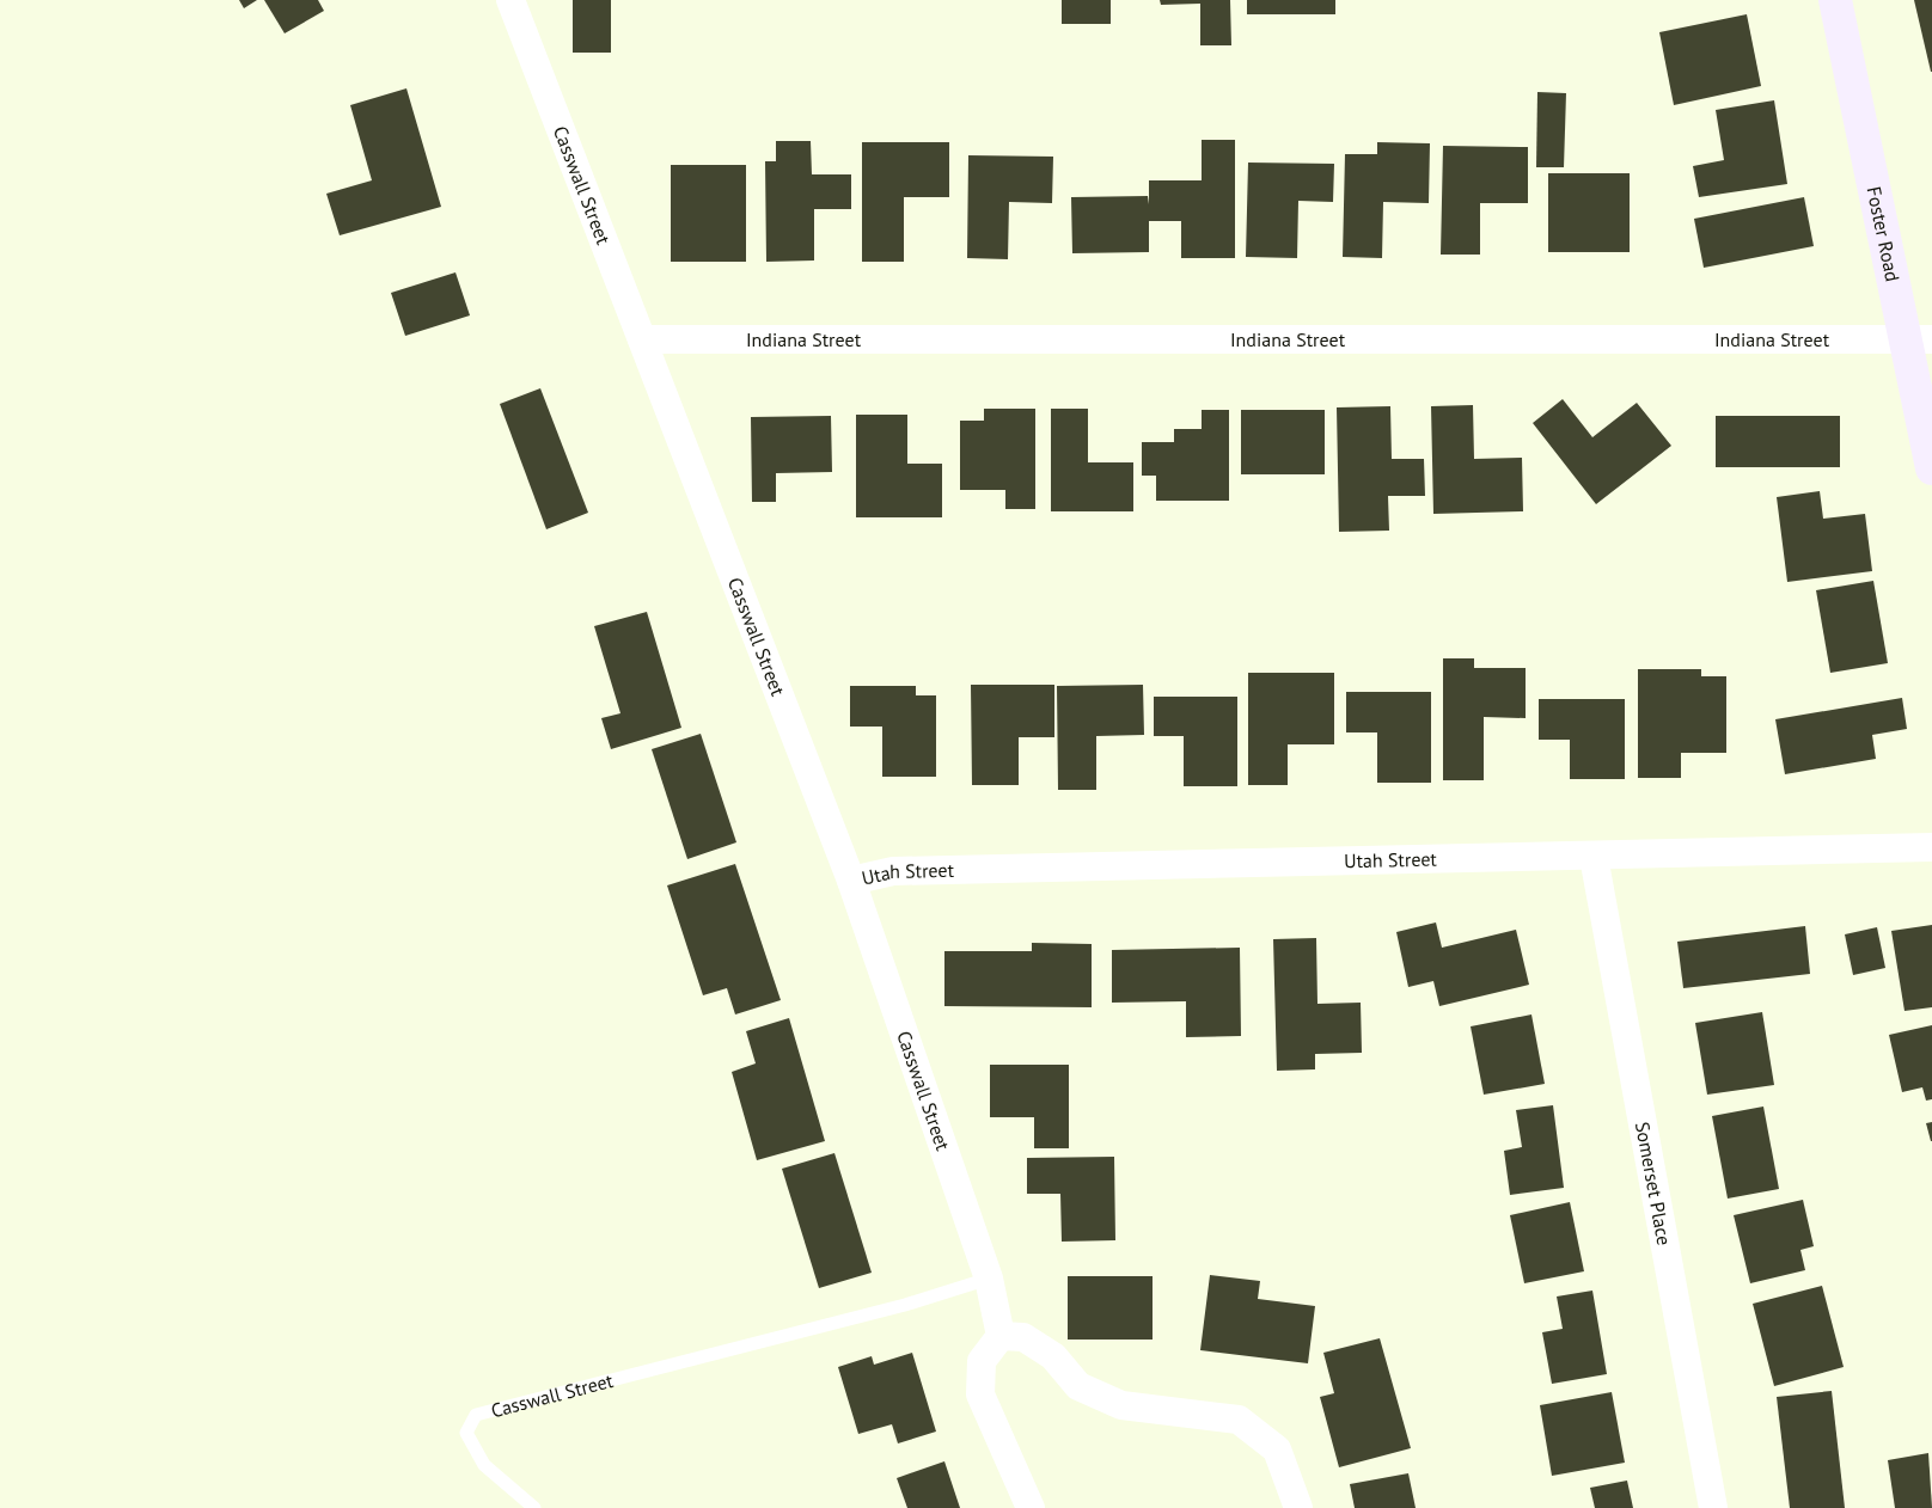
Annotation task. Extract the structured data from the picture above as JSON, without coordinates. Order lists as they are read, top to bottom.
{
  "streets": {
    "street": [
      "Casswall Street",
      "Foster Road",
      "Indiana Street",
      "Utah Street",
      "Somerset Place"
    ]
  },
  "crossings": [
    ["Casswall Street", "Indiana Street"],
    ["Casswall Street", "Utah Street"],
    ["Foster Road", "Indiana Street"],
    ["Utah Street", "Somerset Place"]
  ]
}
